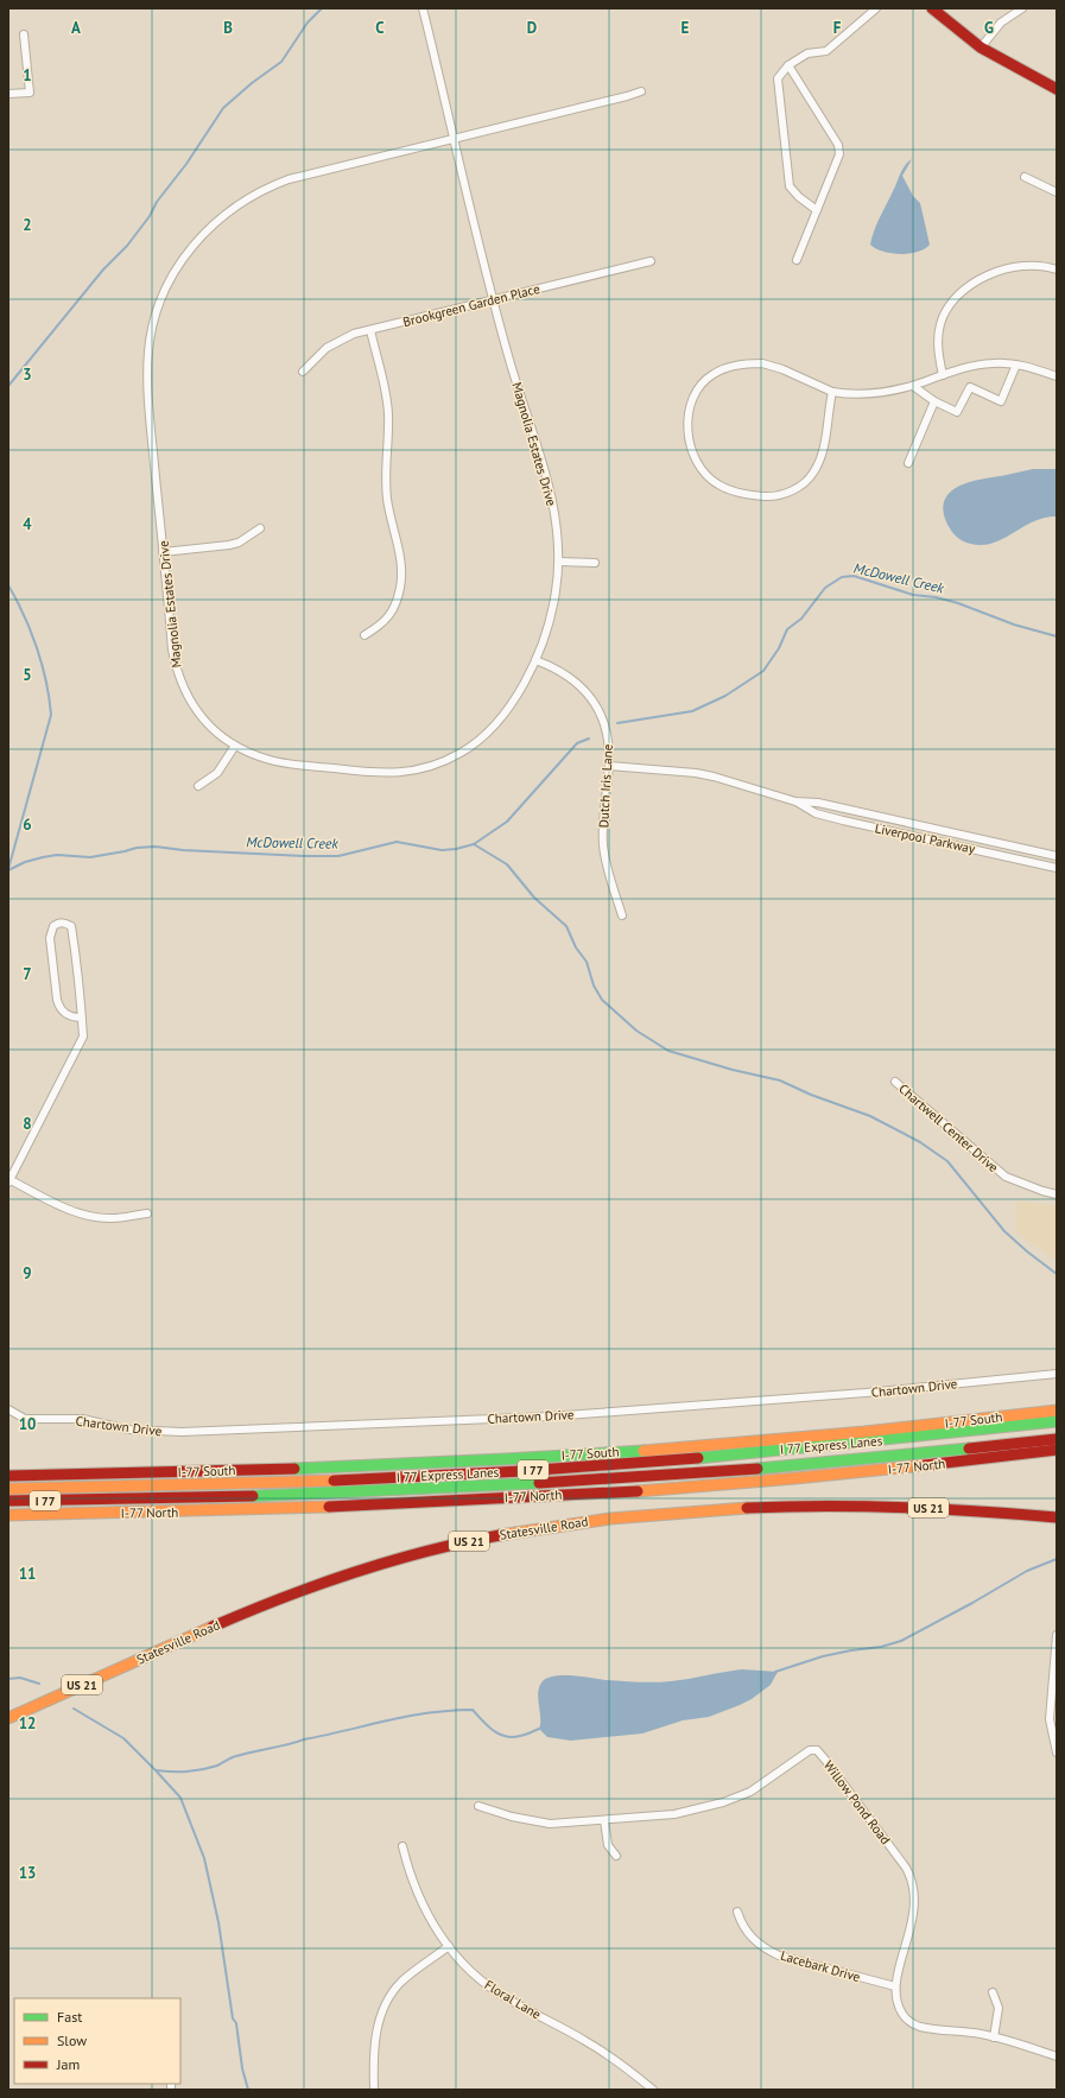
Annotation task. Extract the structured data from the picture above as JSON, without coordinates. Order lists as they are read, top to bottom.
{
  "streets": {
    "main road": [
      "I-77 South",
      "I 77 Express Lanes",
      "I-77 North",
      "I 77",
      "US 21",
      "Statesville Road"
    ],
    "street": [
      "Brookgreen Garden Place",
      "Magnolia Estates Drive",
      "Dutch Iris Lane",
      "Liverpool Parkway",
      "Chartwell Center Drive",
      "Chartown Drive",
      "Willow Pond Road",
      "Lacebark Drive",
      "Floral Lane"
    ]
  },
  "crossings": [
    ["Brookgreen Garden Place", "Magnolia Estates Drive"],
    ["Magnolia Estates Drive", "Dutch Iris Lane"],
    ["Dutch Iris Lane", "Liverpool Parkway"],
    ["Willow Pond Road", "Lacebark Drive"]
  ],
  "water": ["McDowell Creek"],
  "legend": ["Fast", "Slow", "Jam"],
  "grid": {
    "columns": [
      "A",
      "B",
      "C",
      "D",
      "E",
      "F",
      "G"
    ],
    "rows": [
      "1",
      "2",
      "3",
      "4",
      "5",
      "6",
      "7",
      "8",
      "9",
      "10",
      "11",
      "12",
      "13"
    ]
  }
}
